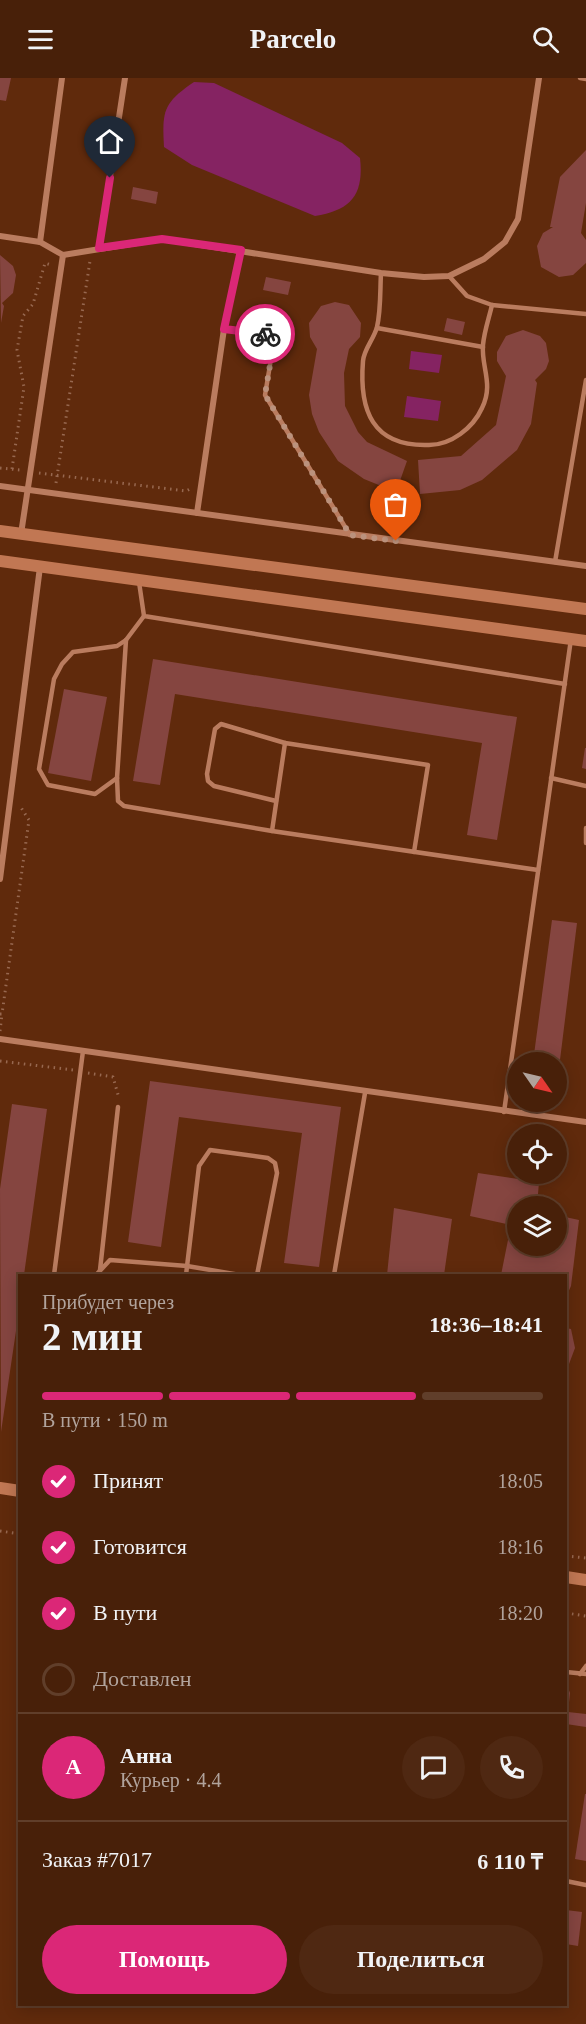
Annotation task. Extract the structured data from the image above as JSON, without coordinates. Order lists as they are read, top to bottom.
{
  "north": "bottom right",
  "page": {
    "header": "Parcelo",
    "heading": ["2 мин", "Прибудет через", "18:36–18:41"],
    "panel": [
      "Анна",
      "Курьер · 4.4",
      "Заказ #7017",
      "6 110 ₸"
    ],
    "bar": "В пути · 150 m",
    "list": [
      ["Принят", "18:05"],
      ["Готовится", "18:16"],
      ["В пути", "18:20"],
      "Доставлен"
    ],
    "round": "А",
    "buttons": ["Помощь", "Поделиться"]
  }
}
